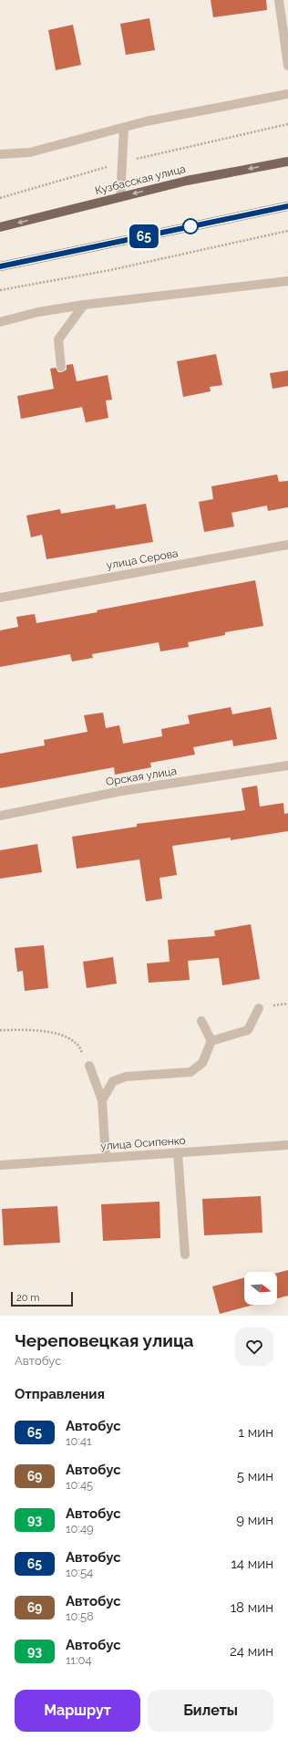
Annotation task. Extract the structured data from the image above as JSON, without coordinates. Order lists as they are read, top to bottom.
{
  "streets": {
    "main road": ["Кузбасская улица"],
    "street": ["улица Серова", "Орская улица", "улица Осипенко"]
  },
  "lines": ["bus line 65"],
  "scale_bar": "20 m",
  "north": "right",
  "page": {
    "on_map": "65",
    "scale": "20 m",
    "heading": [
      ["Череповецкая улица", "Автобус"],
      "Отправления"
    ],
    "list": [
      {
        "mark": "65",
        "name": "Автобус",
        "note": "10:41",
        "value": "1 мин"
      },
      {
        "mark": "69",
        "name": "Автобус",
        "note": "10:45",
        "value": "5 мин"
      },
      {
        "mark": "93",
        "name": "Автобус",
        "note": "10:49",
        "value": "9 мин"
      },
      {
        "mark": "65",
        "name": "Автобус",
        "note": "10:54",
        "value": "14 мин"
      },
      {
        "mark": "69",
        "name": "Автобус",
        "note": "10:58",
        "value": "18 мин"
      },
      {
        "mark": "93",
        "name": "Автобус",
        "note": "11:04",
        "value": "24 мин"
      }
    ],
    "buttons": ["Маршрут", "Билеты"]
  }
}
